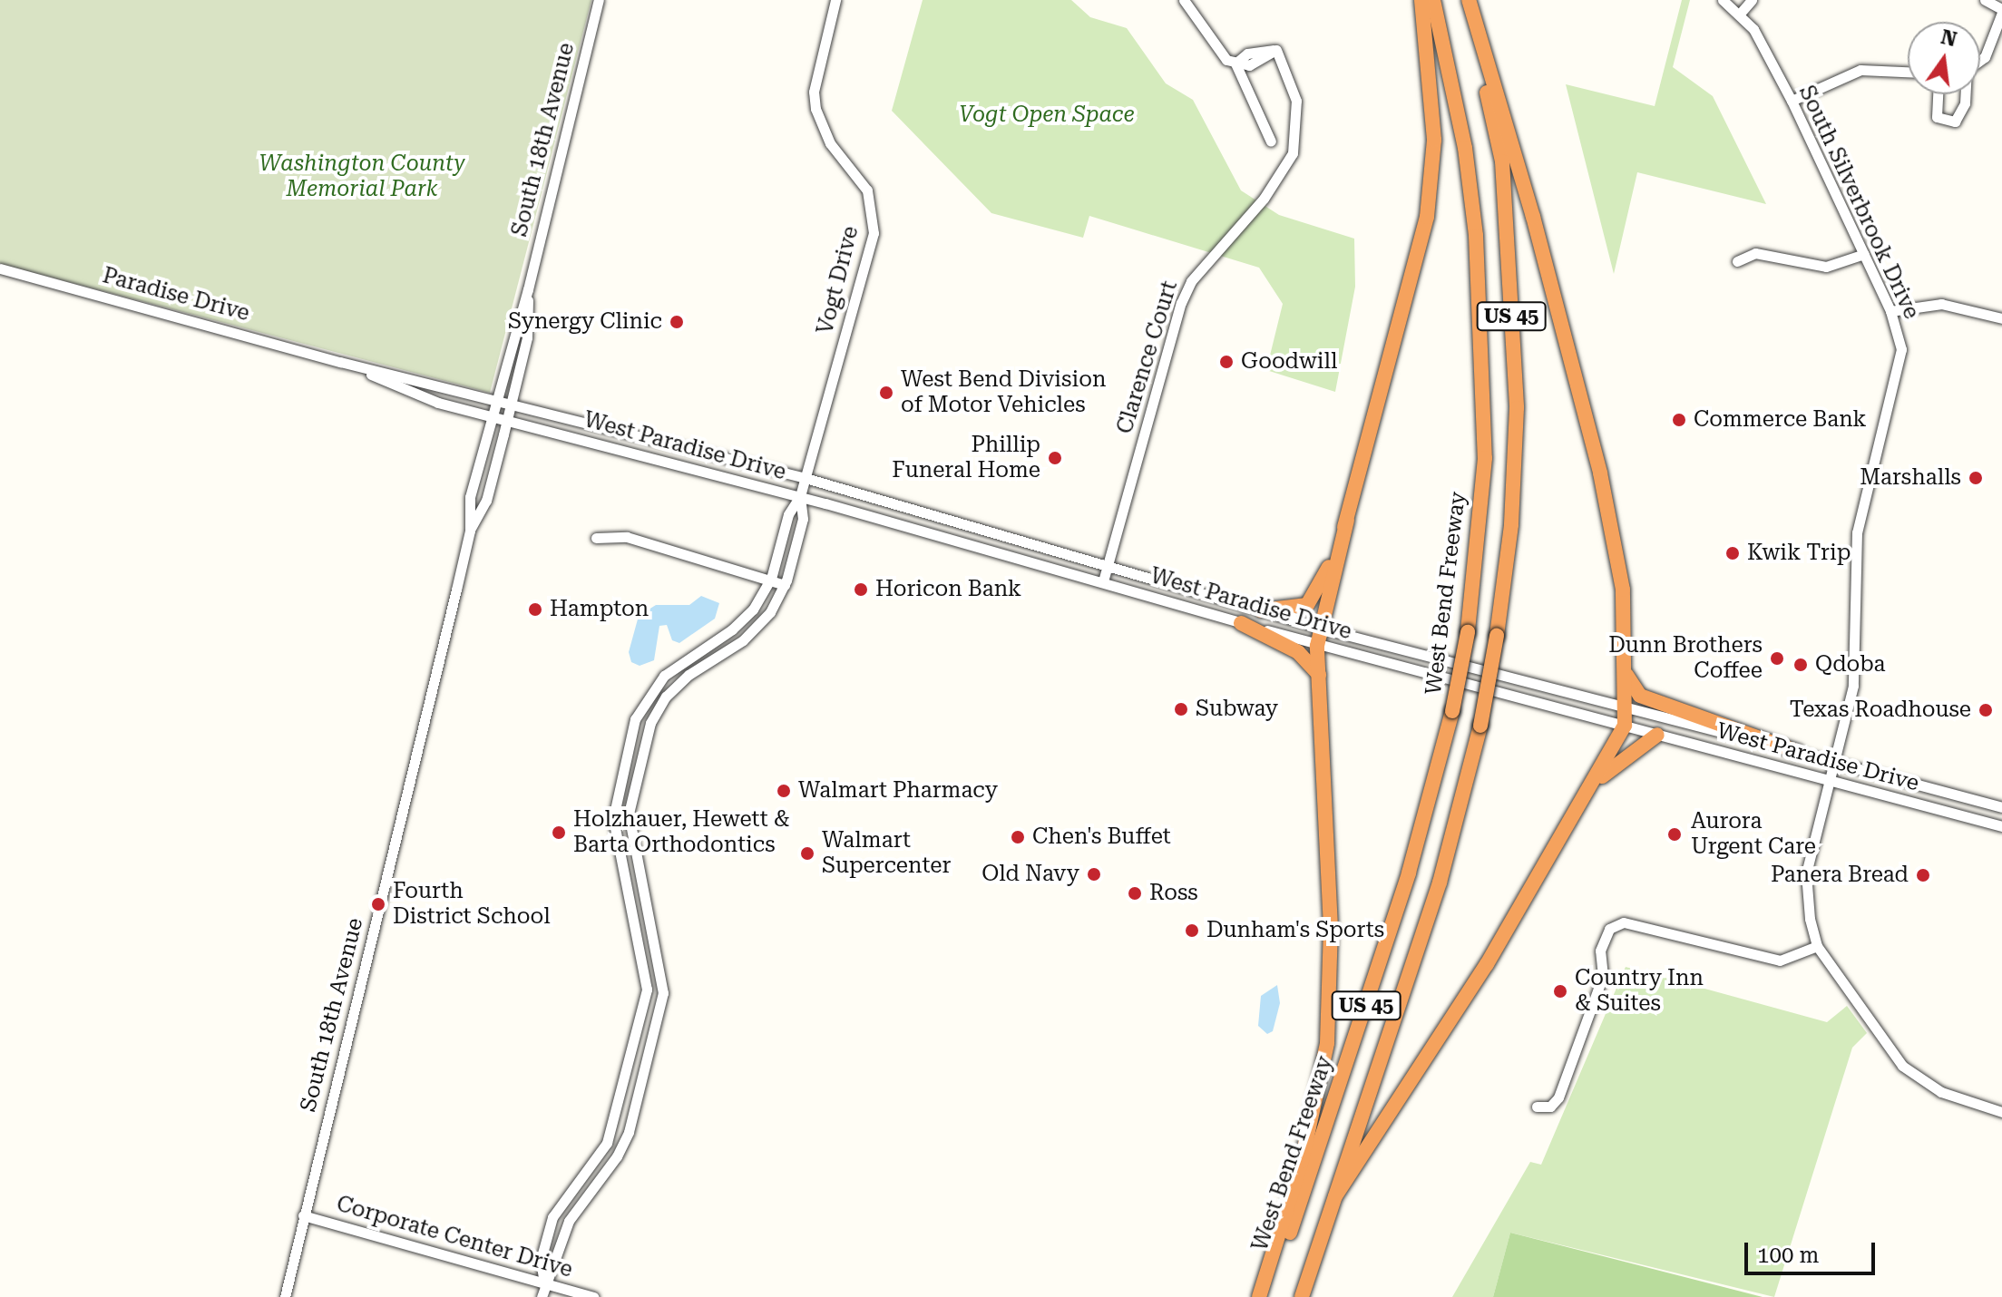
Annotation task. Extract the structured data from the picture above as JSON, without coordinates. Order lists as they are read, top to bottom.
{
  "streets": {
    "highway": ["US 45", "West Bend Freeway"],
    "street": [
      "South 18th Avenue",
      "South Silverbrook Drive",
      "Vogt Drive",
      "Paradise Drive",
      "Clarence Court",
      "West Paradise Drive",
      "Corporate Center Drive"
    ]
  },
  "crossings": [
    ["South 18th Avenue", "Paradise Drive"],
    ["South 18th Avenue", "West Paradise Drive"],
    ["South 18th Avenue", "Corporate Center Drive"],
    ["South Silverbrook Drive", "West Paradise Drive"],
    ["Vogt Drive", "West Paradise Drive"],
    ["Paradise Drive", "West Paradise Drive"],
    ["Clarence Court", "West Paradise Drive"]
  ],
  "parks": ["Vogt Open Space", "Washington County Memorial Park"],
  "places": [
    "Synergy Clinic",
    "Goodwill",
    "West Bend Division of Motor Vehicles",
    "Commerce Bank",
    "Phillip Funeral Home",
    "Marshalls",
    "Kwik Trip",
    "Horicon Bank",
    "Hampton",
    "Dunn Brothers Coffee",
    "Qdoba",
    "Subway",
    "Texas Roadhouse",
    "Walmart Pharmacy",
    "Holzhauer, Hewett & Barta Orthodontics",
    "Aurora Urgent Care",
    "Chen's Buffet",
    "Walmart Supercenter",
    "Old Navy",
    "Panera Bread",
    "Ross",
    "Fourth District School",
    "Dunham's Sports",
    "Country Inn & Suites"
  ],
  "scale_bar": "100 m",
  "north": "top"
}
